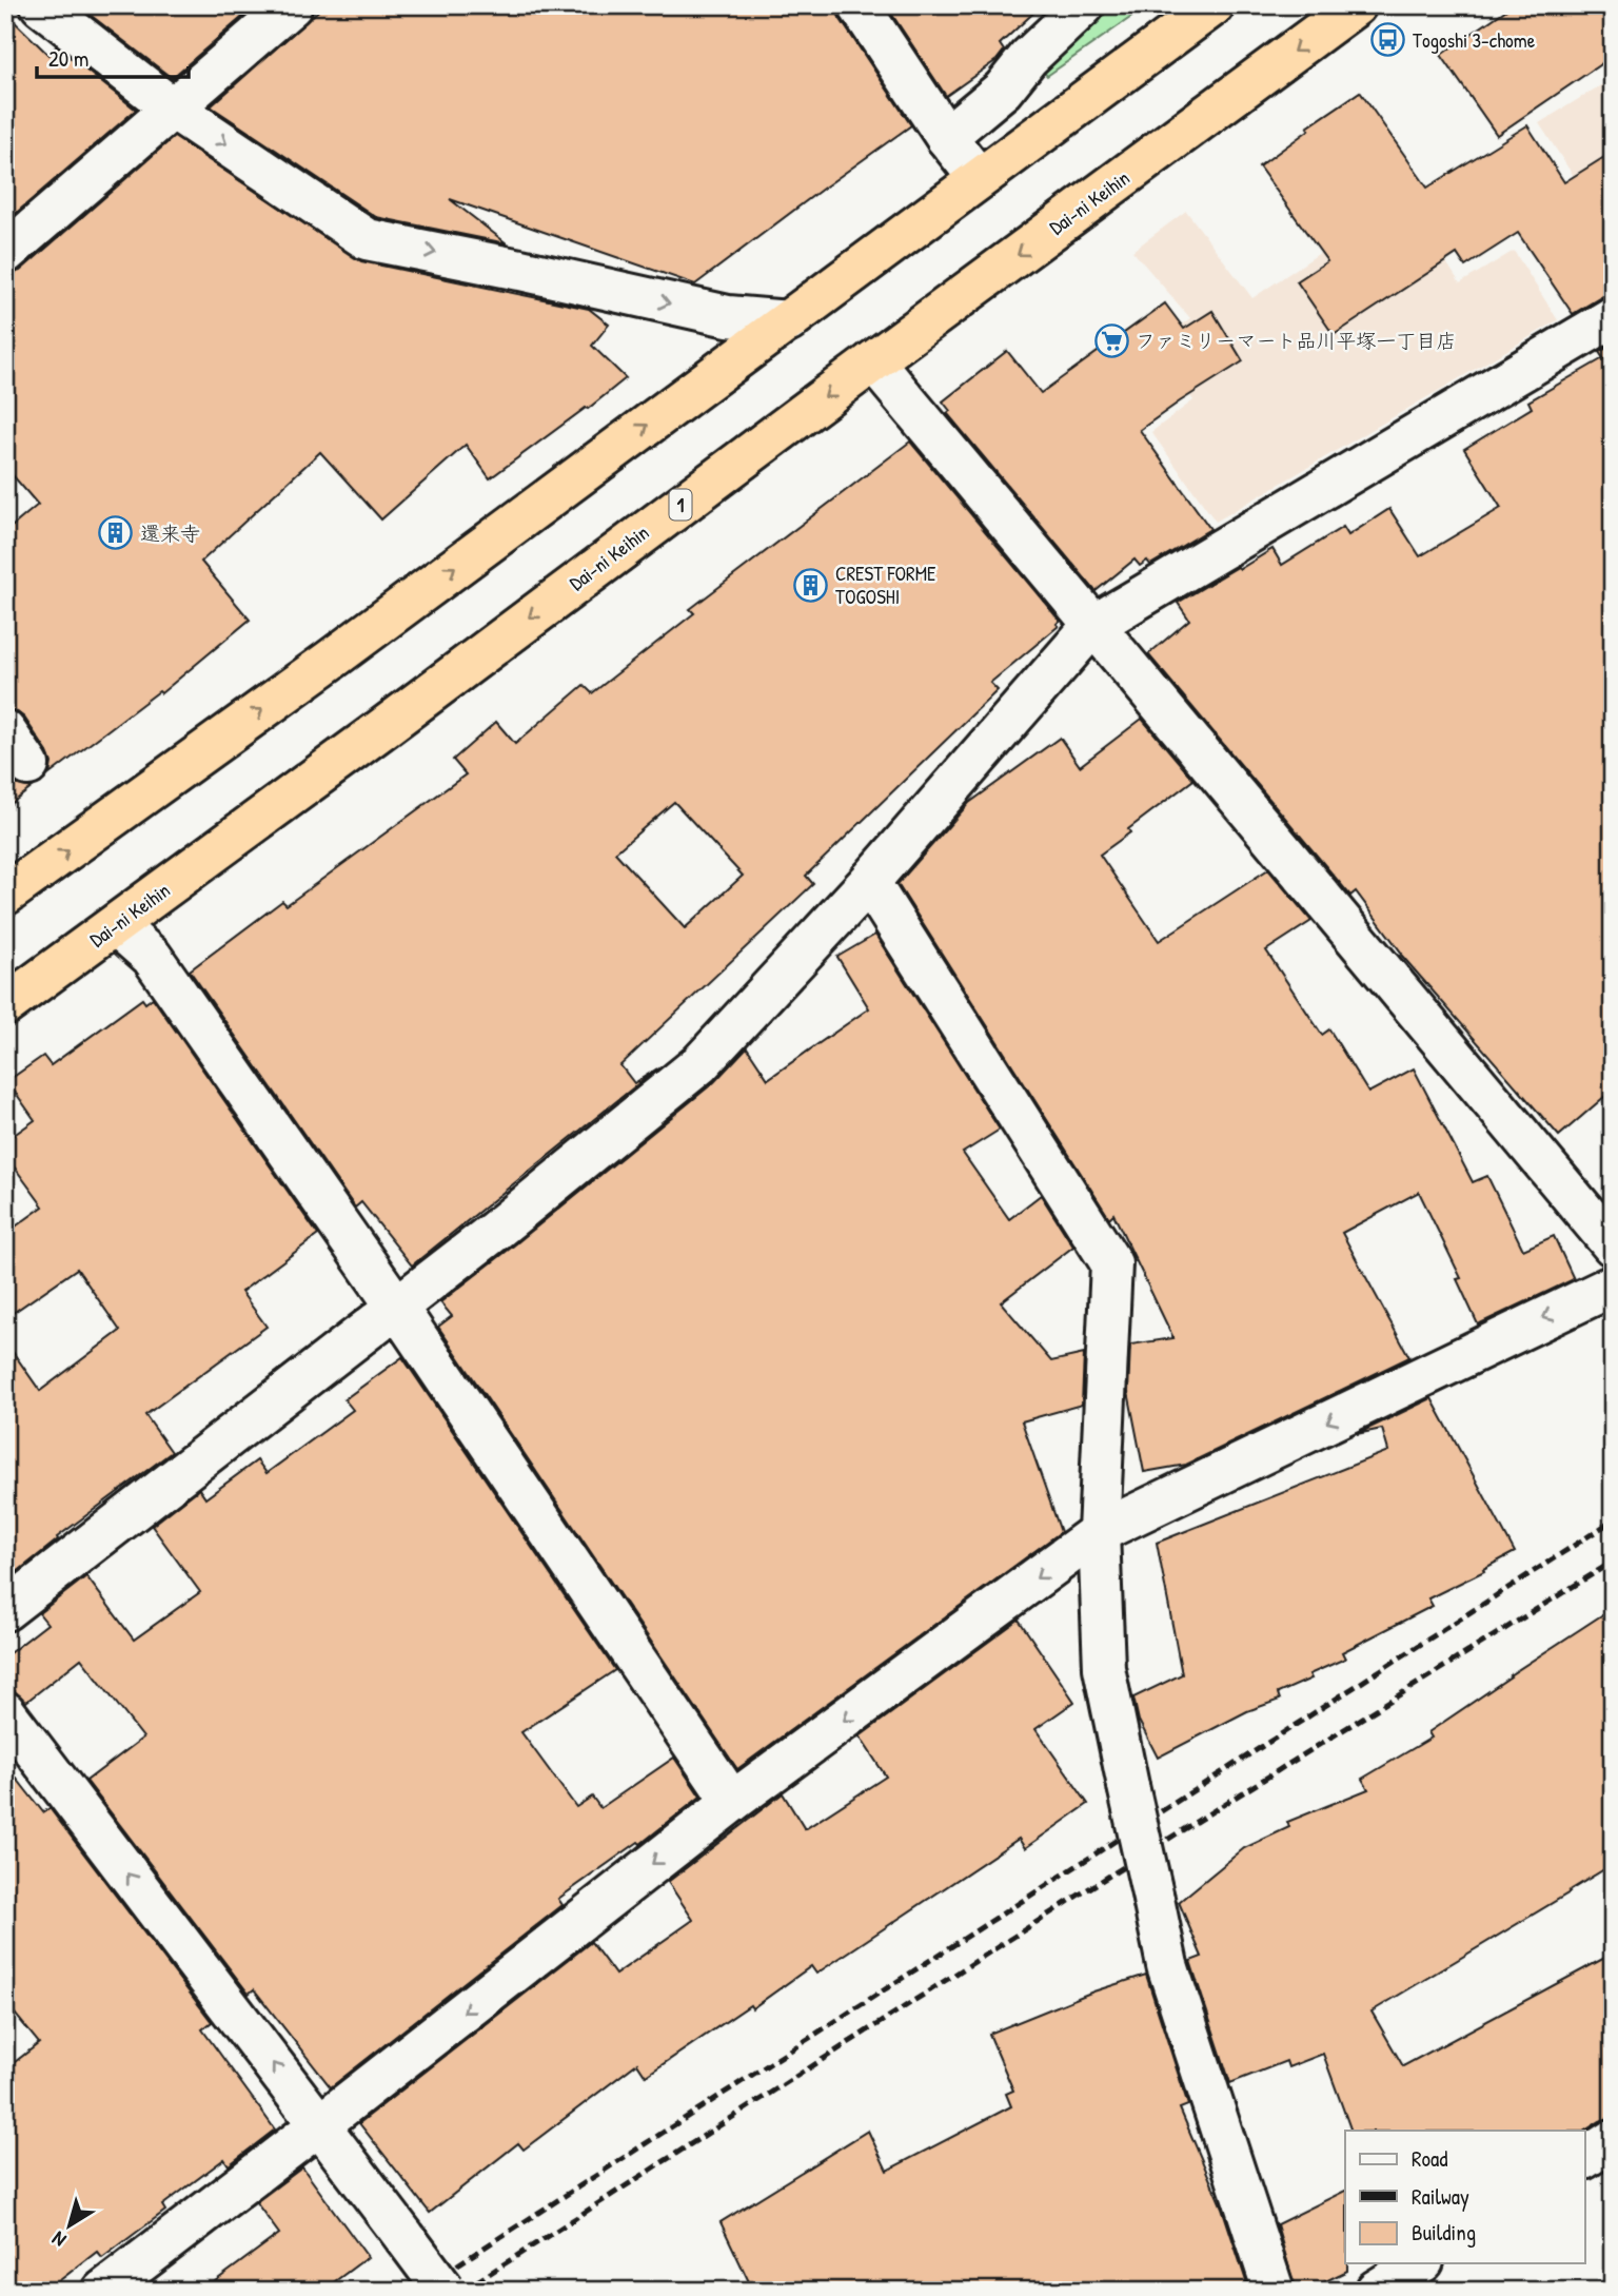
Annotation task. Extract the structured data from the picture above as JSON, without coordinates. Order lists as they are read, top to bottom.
{
  "streets": {
    "highway": ["Dai-ni Keihin", "1"]
  },
  "places": {
    "bus stop": ["Togoshi 3-chome"],
    "supermarket": ["ファミリーマート品川平塚一丁目店"],
    "building": ["還来寺", "CREST FORME TOGOSHI"]
  },
  "legend": ["Road", "Railway", "Building"],
  "scale_bar": "20 m",
  "north": "bottom left"
}
